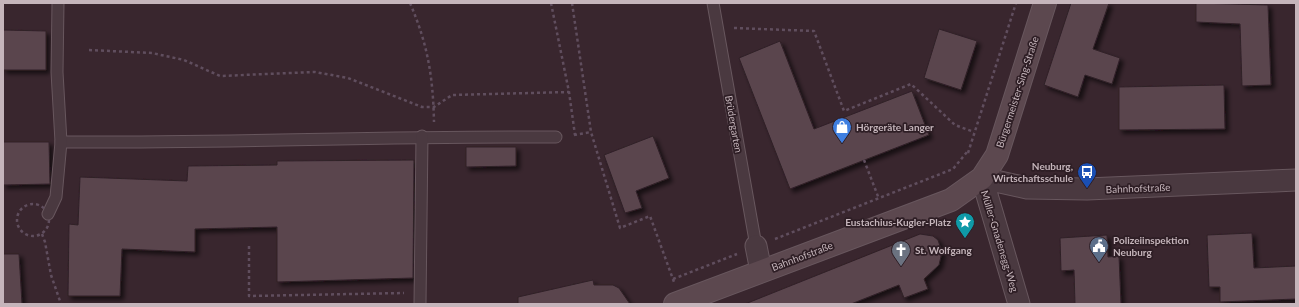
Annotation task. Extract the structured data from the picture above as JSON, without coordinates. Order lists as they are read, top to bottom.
{
  "streets": {
    "main road": ["Bürgermeister-Sing-Straße", "Bahnhofstraße"],
    "street": ["Müller-Gnadenegg-Weg"],
    "lane": ["Brüdergarten"]
  },
  "crossings": [
    ["Bürgermeister-Sing-Straße", "Bahnhofstraße"],
    ["Bürgermeister-Sing-Straße", "Müller-Gnadenegg-Weg"],
    ["Bahnhofstraße", "Müller-Gnadenegg-Weg"]
  ],
  "places": {
    "shop": ["Hörgeräte Langer"],
    "bus stop": ["Neuburg, Wirtschaftsschule"],
    "place": ["Eustachius-Kugler-Platz"],
    "public building": ["Polizeiinspektion Neuburg"],
    "church": ["St. Wolfgang"]
  }
}
